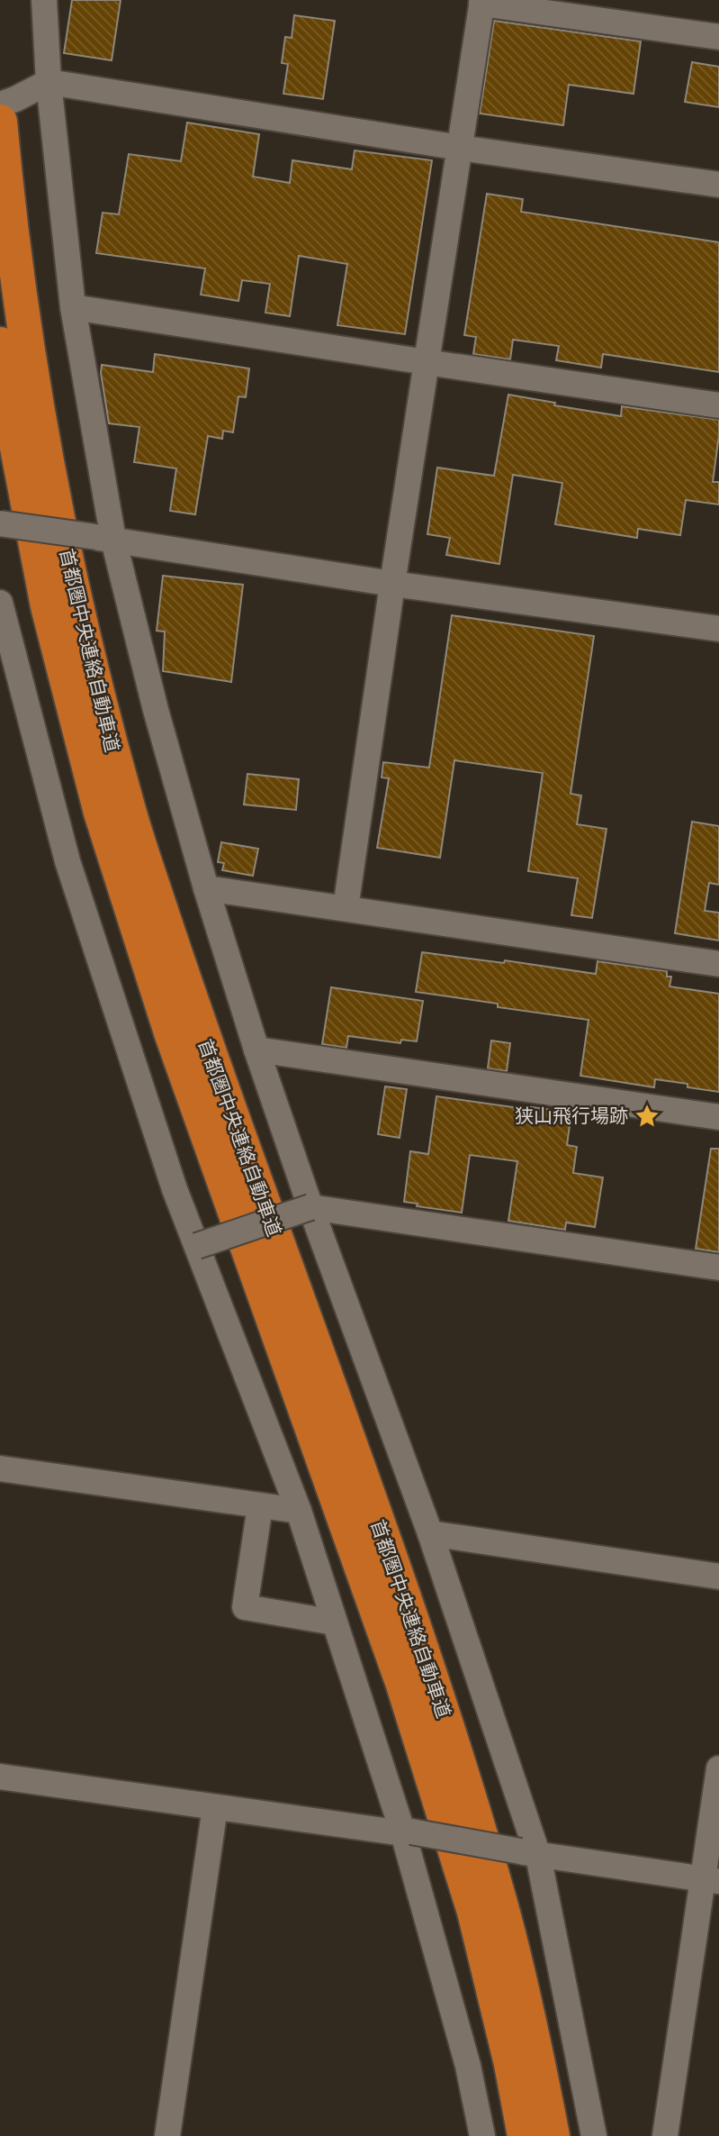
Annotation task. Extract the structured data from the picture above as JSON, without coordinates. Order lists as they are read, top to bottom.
{
  "streets": {
    "highway": ["首都圏中央連絡自動車道"]
  },
  "places": {
    "place": ["狭山飛行場跡"]
  }
}
